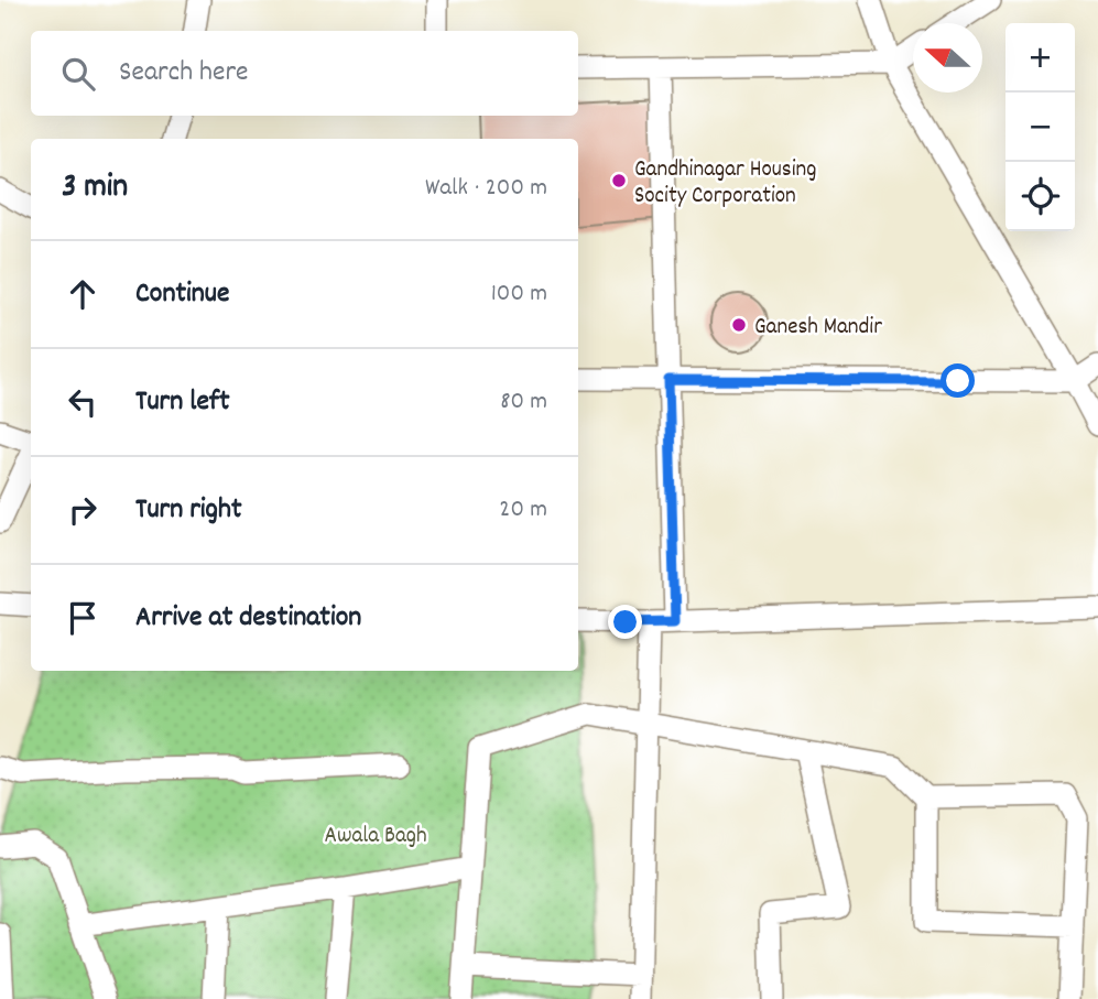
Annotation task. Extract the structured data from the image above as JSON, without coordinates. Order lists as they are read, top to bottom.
{
  "parks": ["Awala Bagh"],
  "places": ["Gandhinagar Housing Socity Corporation", "Ganesh Mandir"],
  "north": "left",
  "page": {
    "map_buttons": ["+", "−"],
    "search": "Search here",
    "heading": ["3 min", "Walk · 200 m"],
    "list": [
      ["Continue", "100 m"],
      ["Turn left", "80 m"],
      ["Turn right", "20 m"],
      "Arrive at destination"
    ]
  }
}
